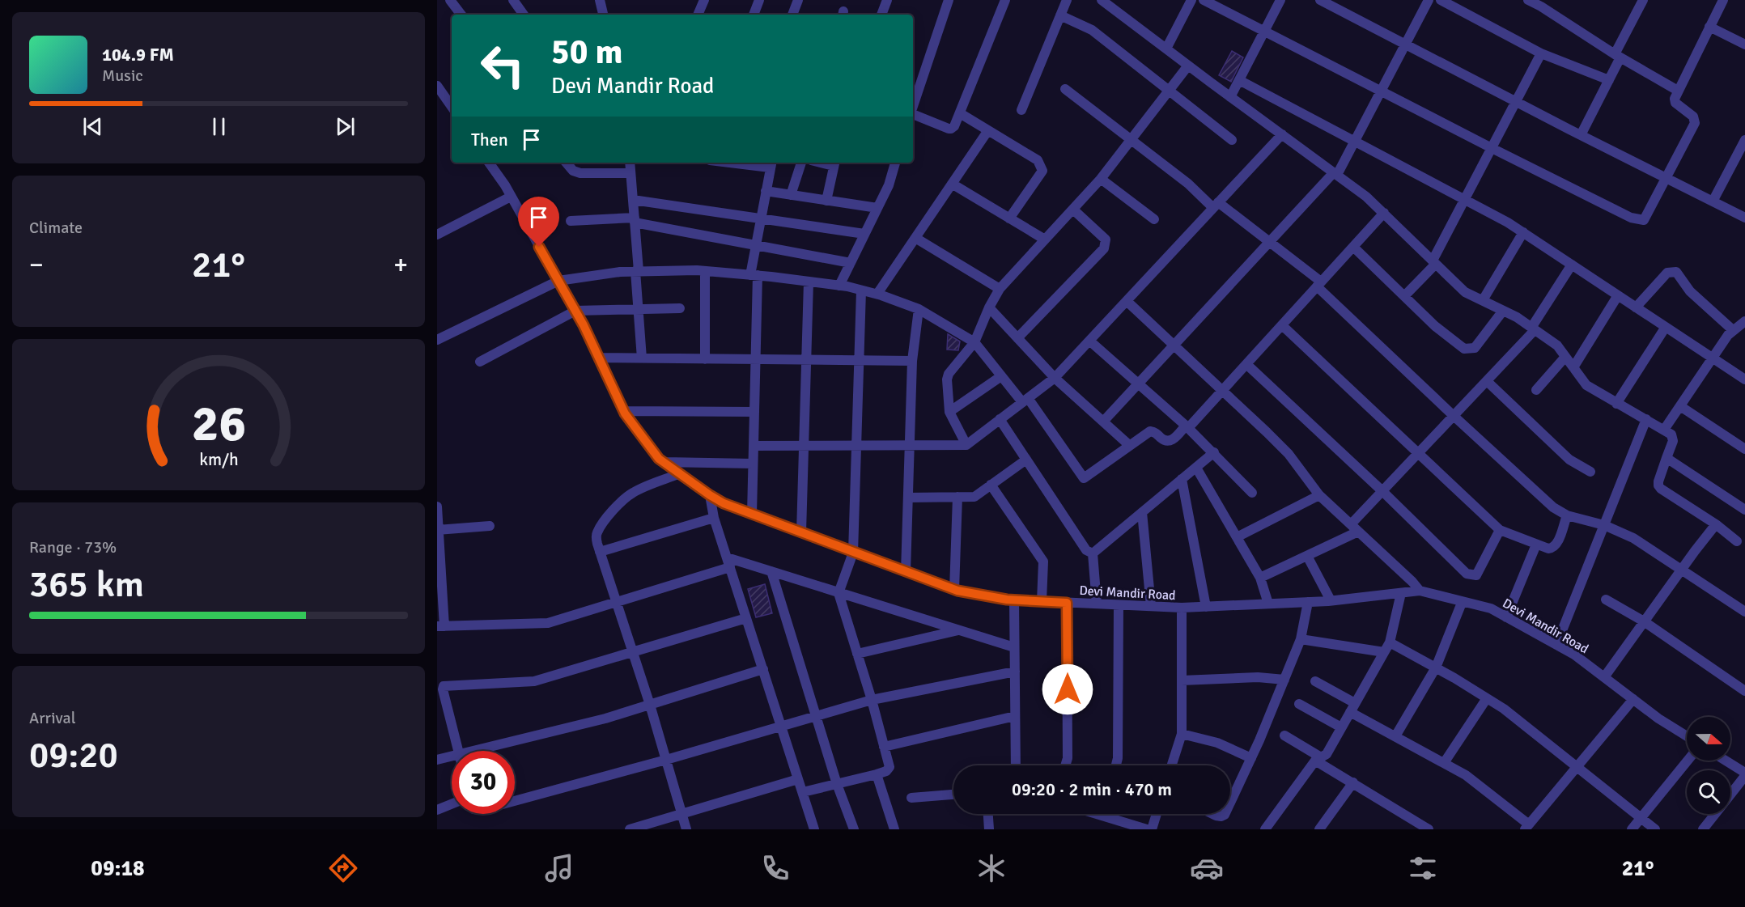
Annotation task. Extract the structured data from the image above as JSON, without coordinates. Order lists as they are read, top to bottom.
{
  "streets": {
    "street": ["Devi Mandir Road"]
  },
  "north": "right",
  "page": {
    "turn": ["50 m", "Devi Mandir Road"],
    "song": ["104.9 FM", "Music"],
    "then": "Then",
    "tile": [
      "Climate",
      ["Range · 73%", "365 km"],
      ["Arrival", "09:20"]
    ],
    "heat": ["−", "21°", "+"],
    "limit": "30",
    "trip": "09:20 · 2 min · 470 m",
    "tabs": ["09:18", "21°"],
    "gauge": ["26", "km/h"]
  }
}
